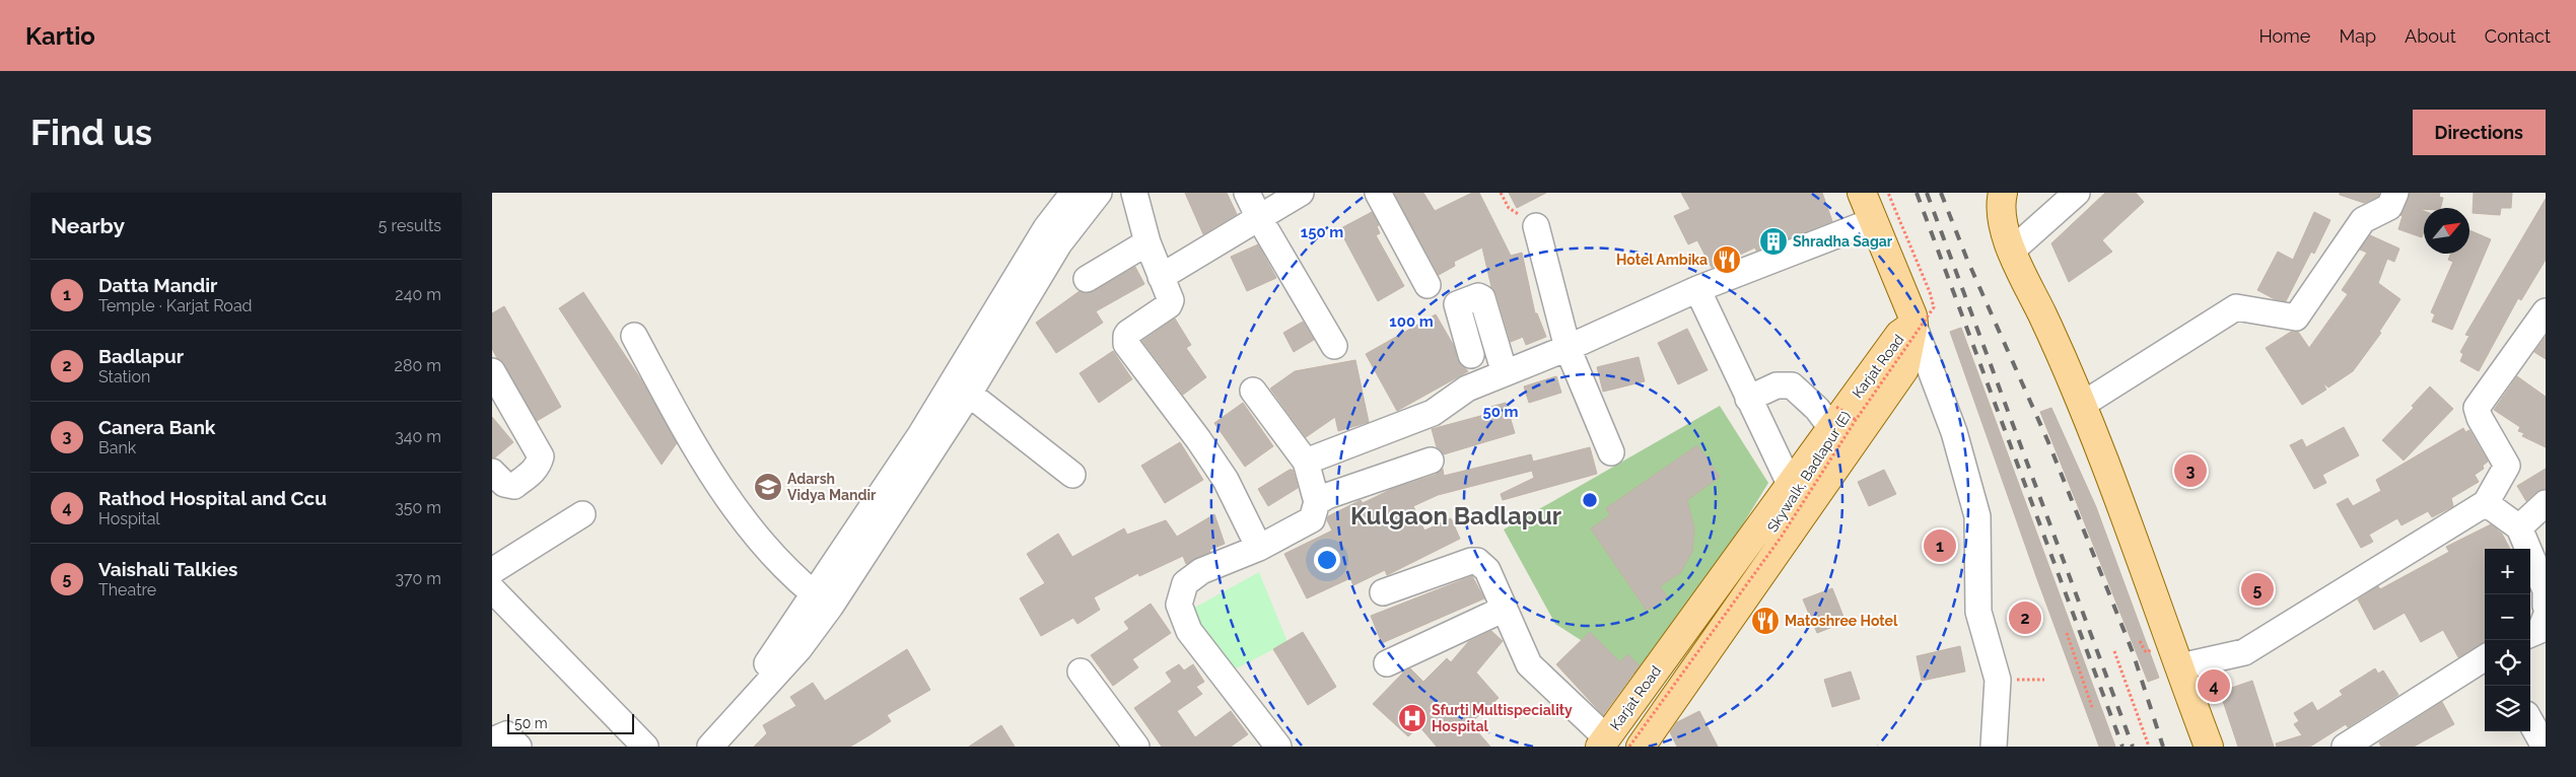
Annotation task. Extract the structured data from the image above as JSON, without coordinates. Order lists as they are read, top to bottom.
{
  "streets": {
    "main road": ["Karjat Road"],
    "path": ["Skywalk, Badlapur (E)"]
  },
  "crossings": [
    ["Karjat Road", "Skywalk, Badlapur (E)"]
  ],
  "districts": ["Kulgaon Badlapur"],
  "places": {
    "building": ["Shradha Sagar"],
    "restaurant": ["Hotel Ambika", "Matoshree Hotel"],
    "school or university": ["Adarsh Vidya Mandir"],
    "hospital": ["Sfurti Multispeciality Hospital"]
  },
  "scale_bar": "50 m",
  "north": "top right",
  "page": {
    "header": "Kartio",
    "nav": [
      "Home",
      "Map",
      "About",
      "Contact"
    ],
    "buttons": "Directions",
    "title": "Find us",
    "heading": ["Nearby", "5 results"],
    "list": [
      {
        "mark": "1",
        "name": "Datta Mandir",
        "note": "Temple · Karjat Road",
        "value": "240 m"
      },
      {
        "mark": "2",
        "name": "Badlapur",
        "note": "Station",
        "value": "280 m"
      },
      {
        "mark": "3",
        "name": "Canera Bank",
        "note": "Bank",
        "value": "340 m"
      },
      {
        "mark": "4",
        "name": "Rathod Hospital and Ccu",
        "note": "Hospital",
        "value": "350 m"
      },
      {
        "mark": "5",
        "name": "Vaishali Talkies",
        "note": "Theatre",
        "value": "370 m"
      }
    ],
    "pins": [
      "3",
      "1",
      "5",
      "2",
      "4"
    ],
    "map_buttons": ["+", "−"],
    "scale": "50 m"
  },
  "rings": ["150 m", "100 m", "50 m"]
}
